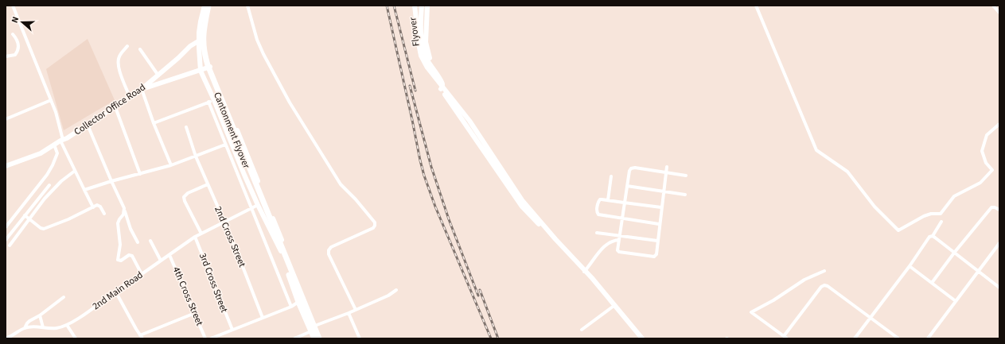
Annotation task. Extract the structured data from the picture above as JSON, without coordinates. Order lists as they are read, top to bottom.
{
  "streets": {
    "highway": ["Cantonment Flyover"],
    "main road": ["Flyover", "Collector Office Road"],
    "street": [
      "2nd Cross Street",
      "3rd Cross Street",
      "2nd Main Road",
      "4th Cross Street"
    ]
  },
  "crossings": [
    ["2nd Cross Street", "2nd Main Road"],
    ["3rd Cross Street", "2nd Main Road"],
    ["2nd Main Road", "4th Cross Street"]
  ],
  "north": "left"
}
